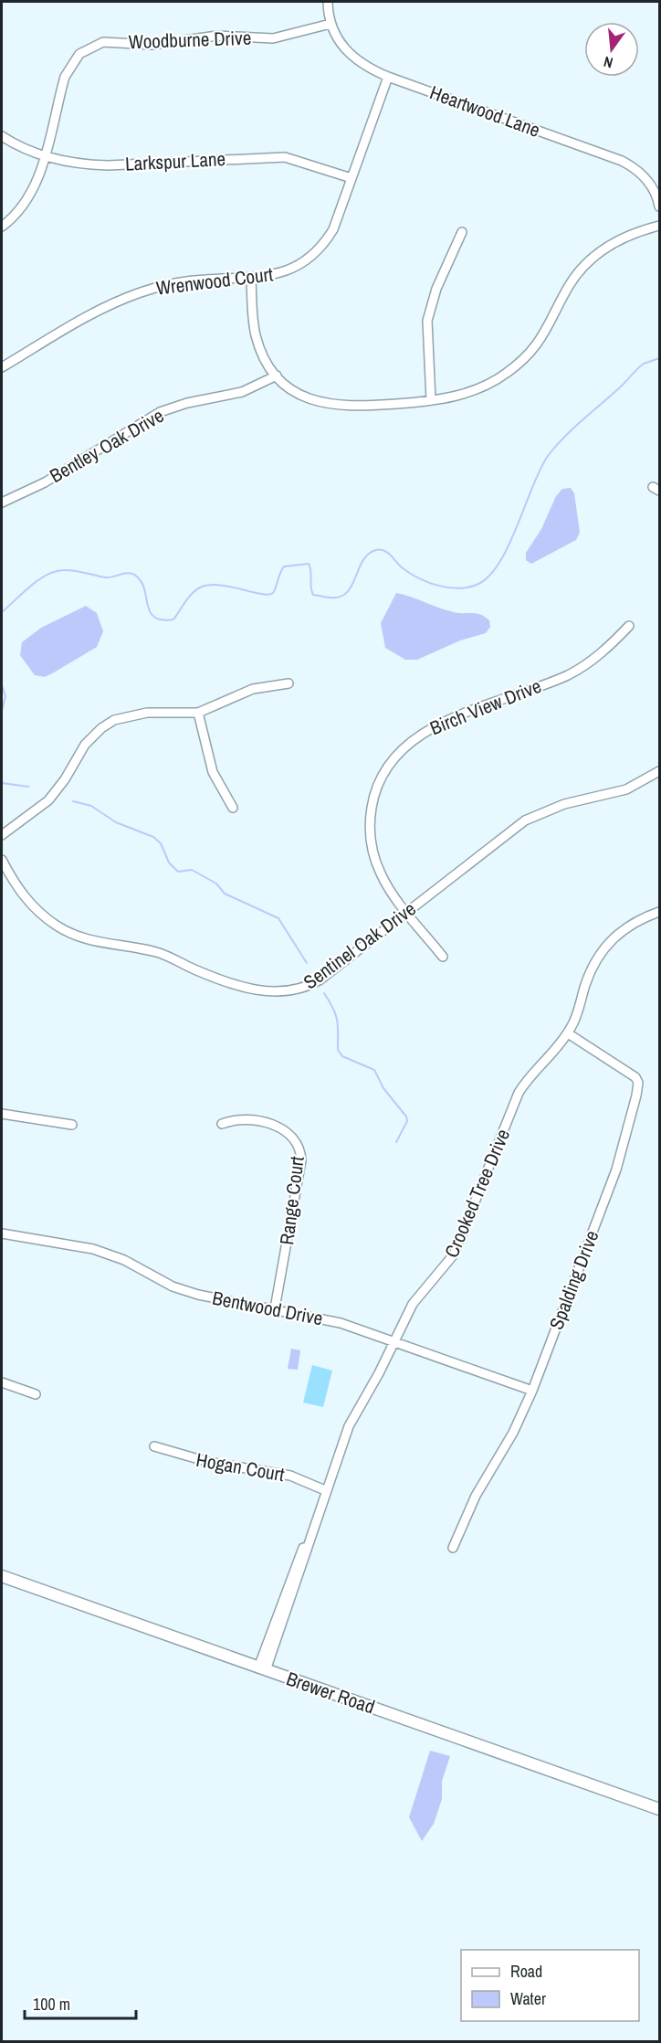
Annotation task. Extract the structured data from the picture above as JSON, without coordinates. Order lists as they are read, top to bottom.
{
  "streets": {
    "street": [
      "Woodburne Drive",
      "Heartwood Lane",
      "Larkspur Lane",
      "Wrenwood Court",
      "Bentley Oak Drive",
      "Birch View Drive",
      "Sentinel Oak Drive",
      "Crooked Tree Drive",
      "Range Court",
      "Spalding Drive",
      "Bentwood Drive",
      "Hogan Court",
      "Brewer Road"
    ]
  },
  "crossings": [
    ["Woodburne Drive", "Heartwood Lane"],
    ["Woodburne Drive", "Larkspur Lane"],
    ["Heartwood Lane", "Wrenwood Court"],
    ["Larkspur Lane", "Wrenwood Court"],
    ["Birch View Drive", "Sentinel Oak Drive"],
    ["Crooked Tree Drive", "Spalding Drive"],
    ["Crooked Tree Drive", "Bentwood Drive"],
    ["Crooked Tree Drive", "Hogan Court"],
    ["Crooked Tree Drive", "Brewer Road"],
    ["Range Court", "Bentwood Drive"],
    ["Spalding Drive", "Bentwood Drive"]
  ],
  "legend": ["Road", "Water"],
  "scale_bar": "100 m",
  "north": "bottom"
}
